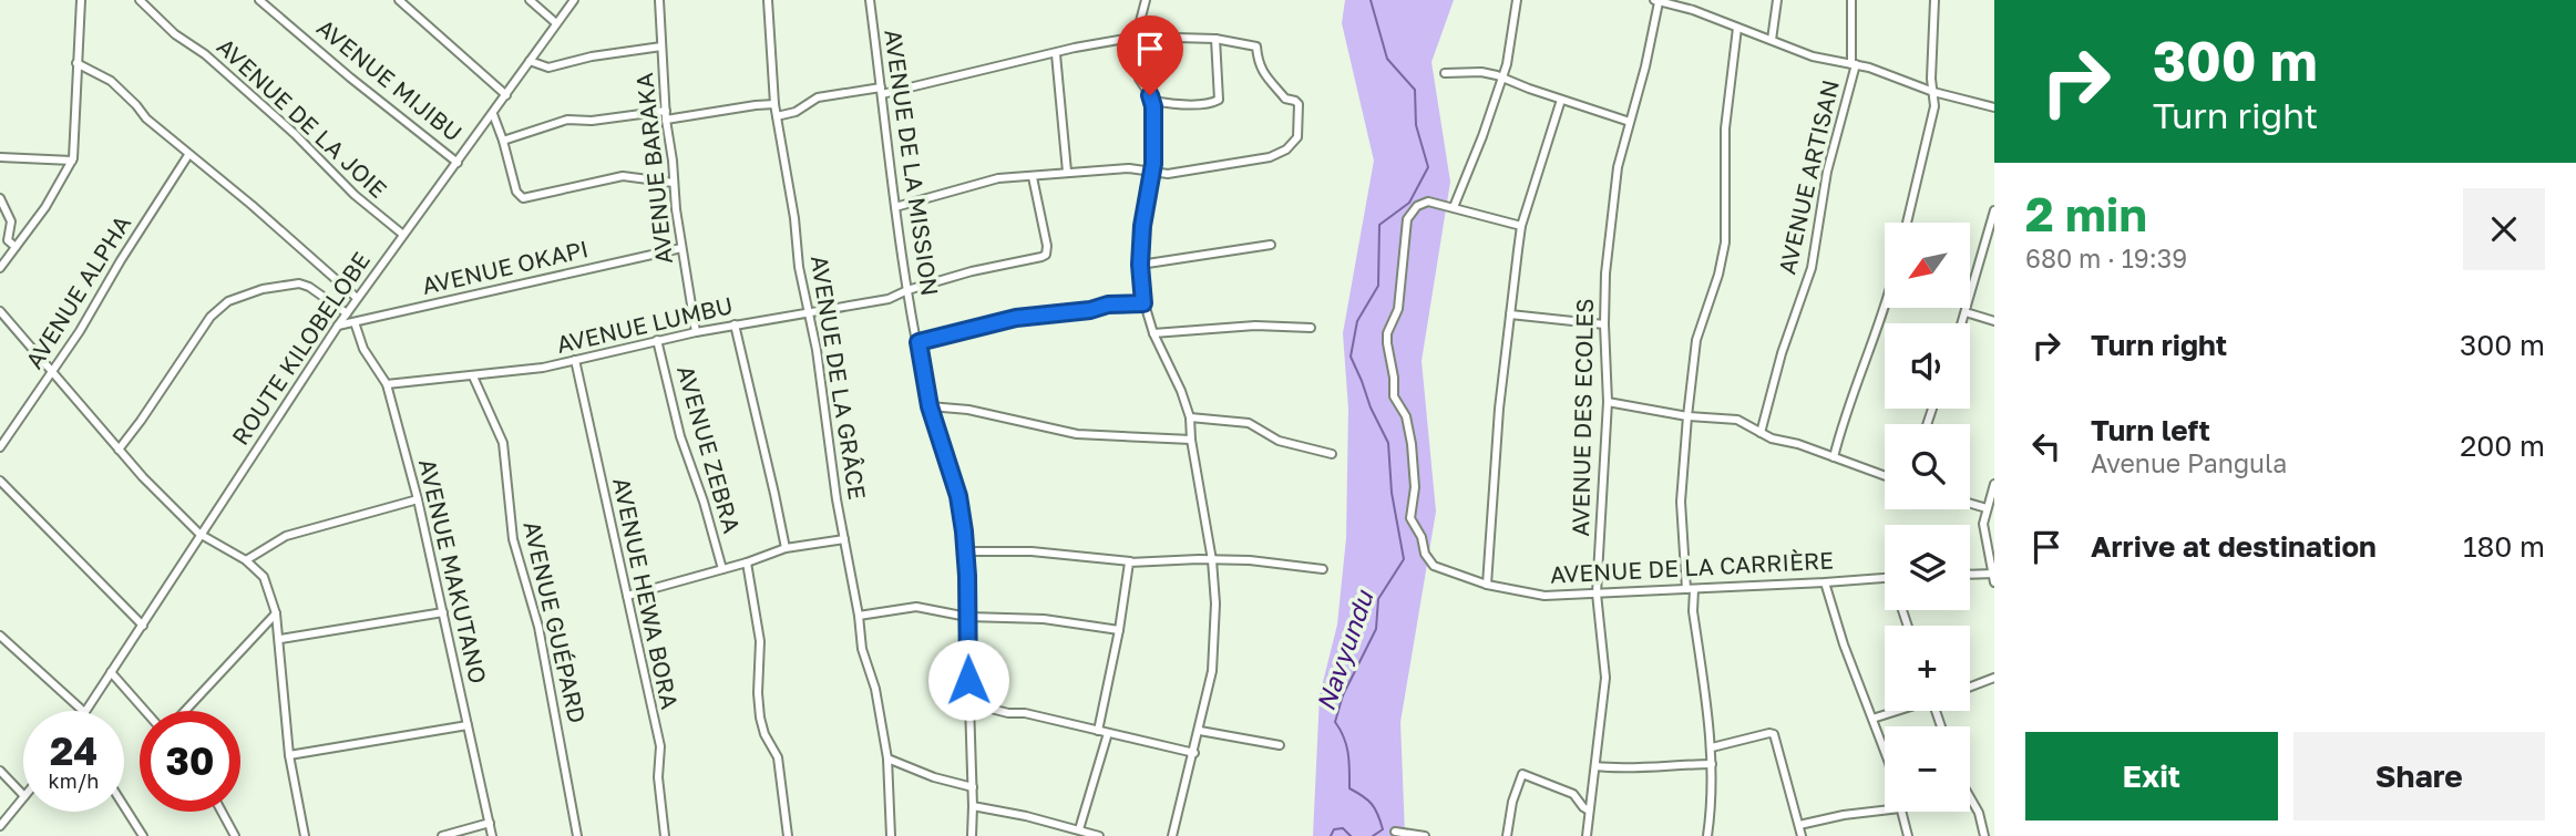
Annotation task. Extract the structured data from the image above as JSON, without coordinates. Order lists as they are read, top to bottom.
{
  "streets": {
    "street": [
      "AVENUE MIJIBU",
      "AVENUE DE LA JOIE",
      "AVENUE DE LA MISSION",
      "AVENUE BARAKA",
      "AVENUE ARTISAN",
      "AVENUE OKAPI",
      "AVENUE ALPHA",
      "AVENUE LUMBU",
      "ROUTE KILOBELOBE",
      "AVENUE DE LA GRÂCE",
      "AVENUE DES ECOLES",
      "AVENUE ZEBRA",
      "AVENUE DE LA CARRIÈRE",
      "AVENUE MAKUTANO",
      "AVENUE HEWA BORA",
      "AVENUE GUÉPARD"
    ]
  },
  "crossings": [
    ["AVENUE MIJIBU", "ROUTE KILOBELOBE"],
    ["AVENUE DE LA JOIE", "ROUTE KILOBELOBE"],
    ["AVENUE DE LA MISSION", "AVENUE LUMBU"],
    ["AVENUE BARAKA", "AVENUE OKAPI"],
    ["AVENUE BARAKA", "AVENUE LUMBU"],
    ["AVENUE OKAPI", "ROUTE KILOBELOBE"],
    ["AVENUE OKAPI", "AVENUE MAKUTANO"],
    ["AVENUE LUMBU", "AVENUE DE LA GRÂCE"],
    ["AVENUE LUMBU", "AVENUE ZEBRA"],
    ["AVENUE LUMBU", "AVENUE MAKUTANO"],
    ["AVENUE LUMBU", "AVENUE HEWA BORA"],
    ["AVENUE LUMBU", "AVENUE GUÉPARD"],
    ["AVENUE DES ECOLES", "AVENUE DE LA CARRIÈRE"]
  ],
  "water": ["Navyundu"],
  "north": "bottom left",
  "page": {
    "turn": ["300 m", "Turn right"],
    "heading": ["2 min", "680 m · 19:39"],
    "map_buttons": ["+", "−"],
    "list": [
      {
        "name": "Turn right",
        "value": "300 m"
      },
      {
        "name": "Turn left",
        "note": "Avenue Pangula",
        "value": "200 m"
      },
      {
        "name": "Arrive at destination",
        "value": "180 m"
      }
    ],
    "speed": "24 km/h",
    "limit": "30",
    "buttons": ["Exit", "Share"]
  }
}
